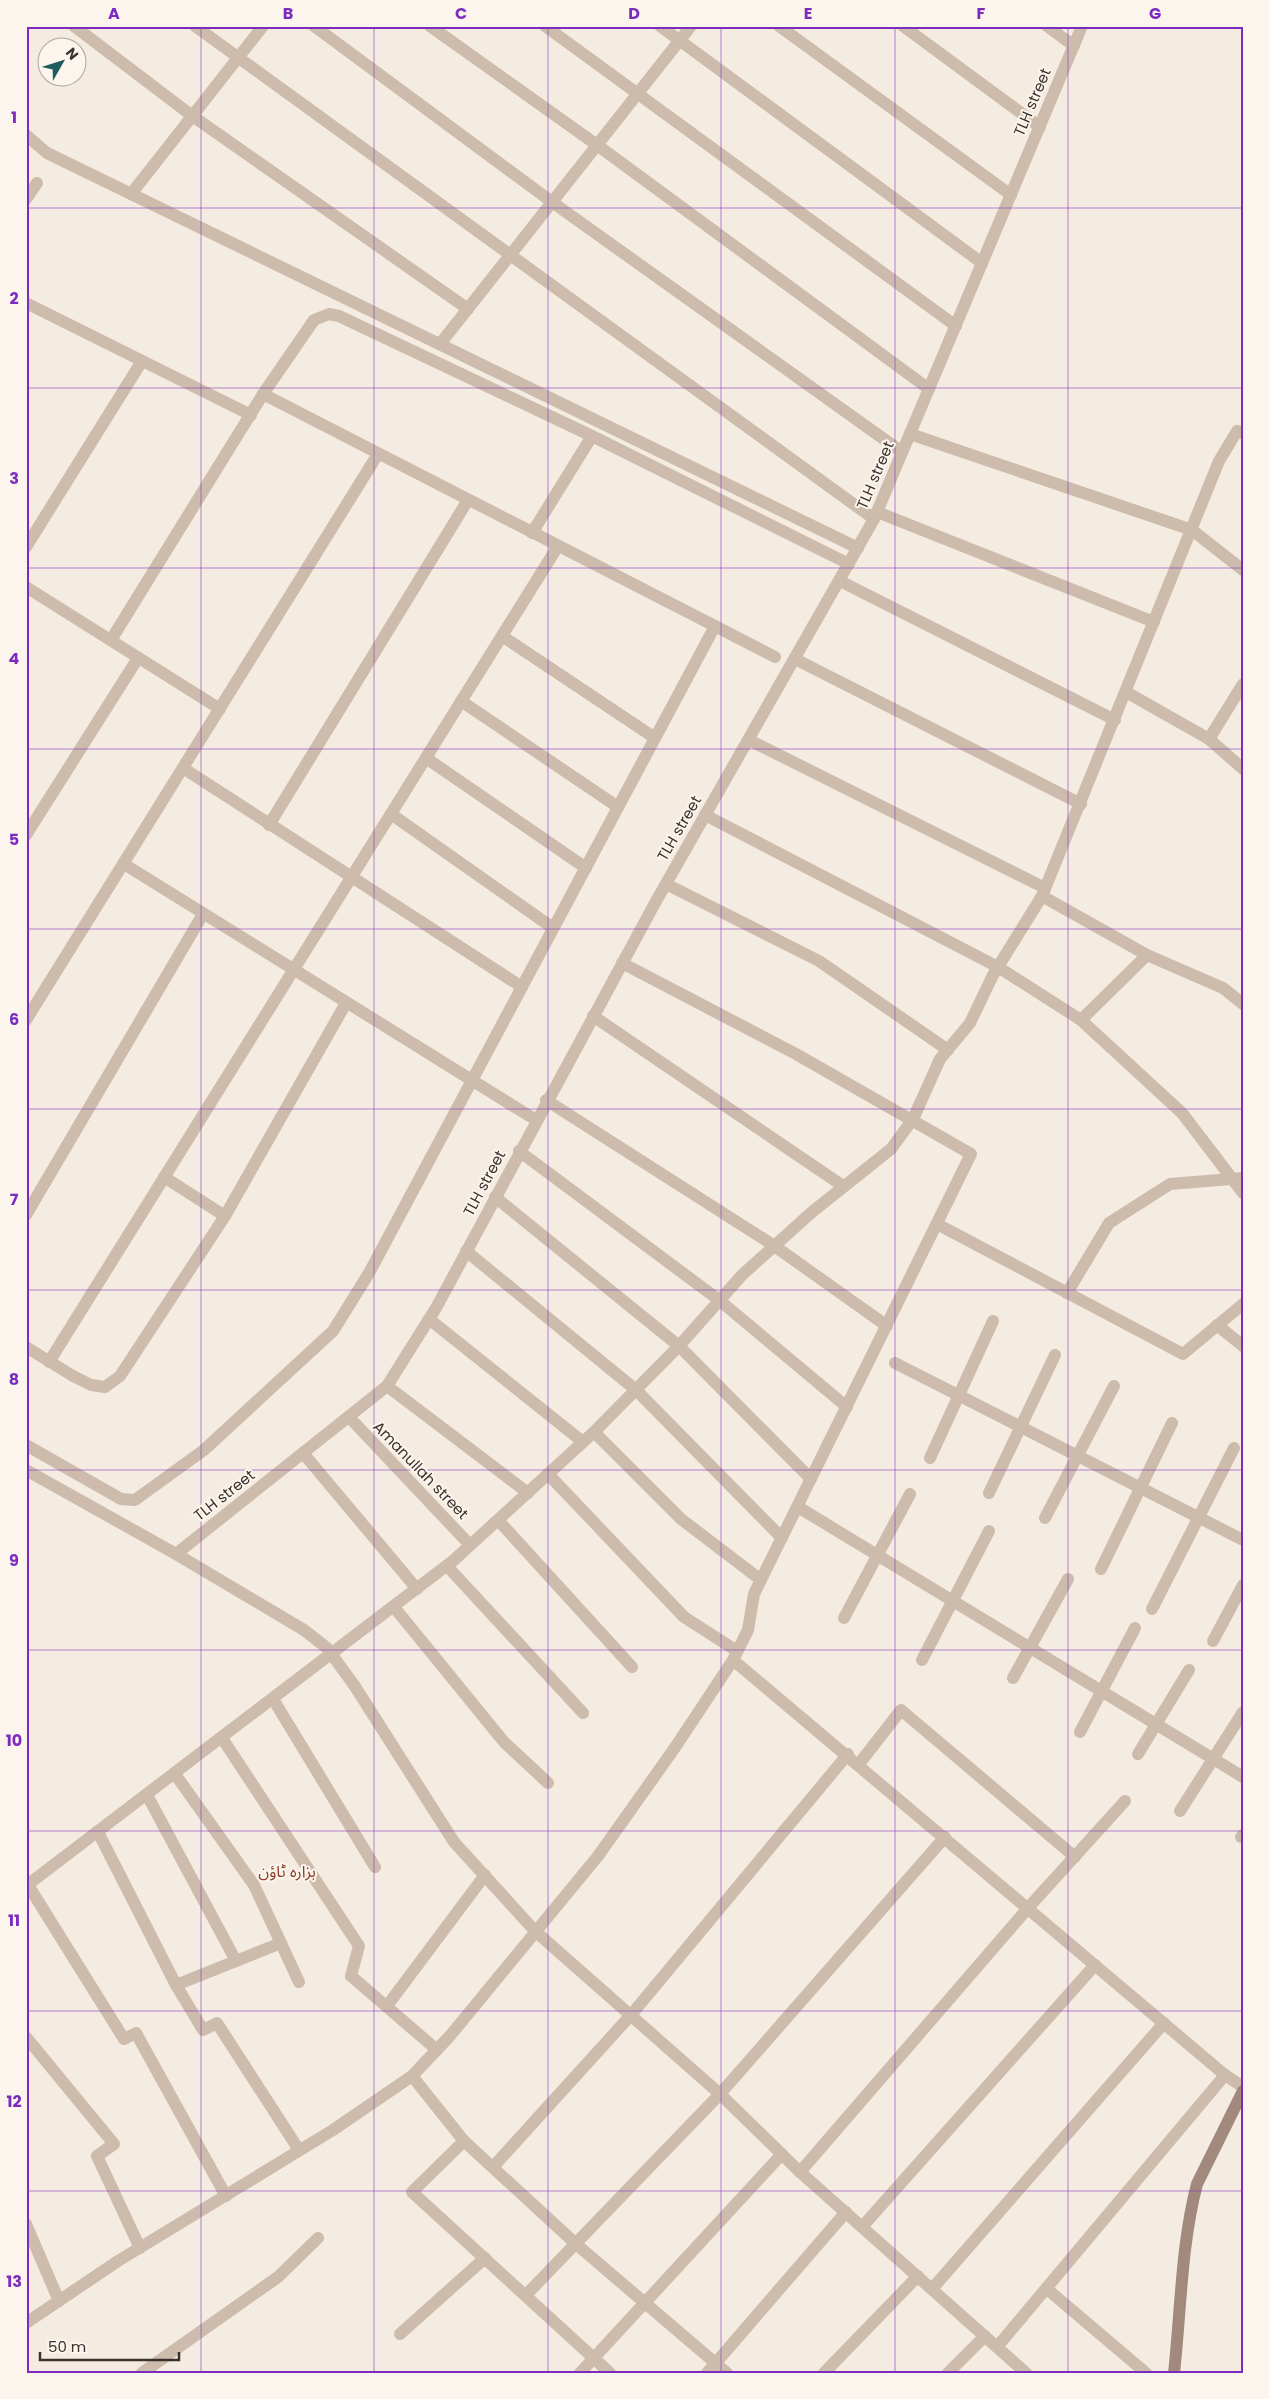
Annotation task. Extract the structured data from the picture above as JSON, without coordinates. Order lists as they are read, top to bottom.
{
  "streets": {
    "street": ["TLH street", "Amanullah street"]
  },
  "crossings": [
    ["TLH street", "Amanullah street"]
  ],
  "districts": ["ہزارہ ٹاؤن"],
  "scale_bar": "50 m",
  "north": "top right",
  "grid": {
    "columns": [
      "A",
      "B",
      "C",
      "D",
      "E",
      "F",
      "G"
    ],
    "rows": [
      "1",
      "2",
      "3",
      "4",
      "5",
      "6",
      "7",
      "8",
      "9",
      "10",
      "11",
      "12",
      "13"
    ]
  }
}
